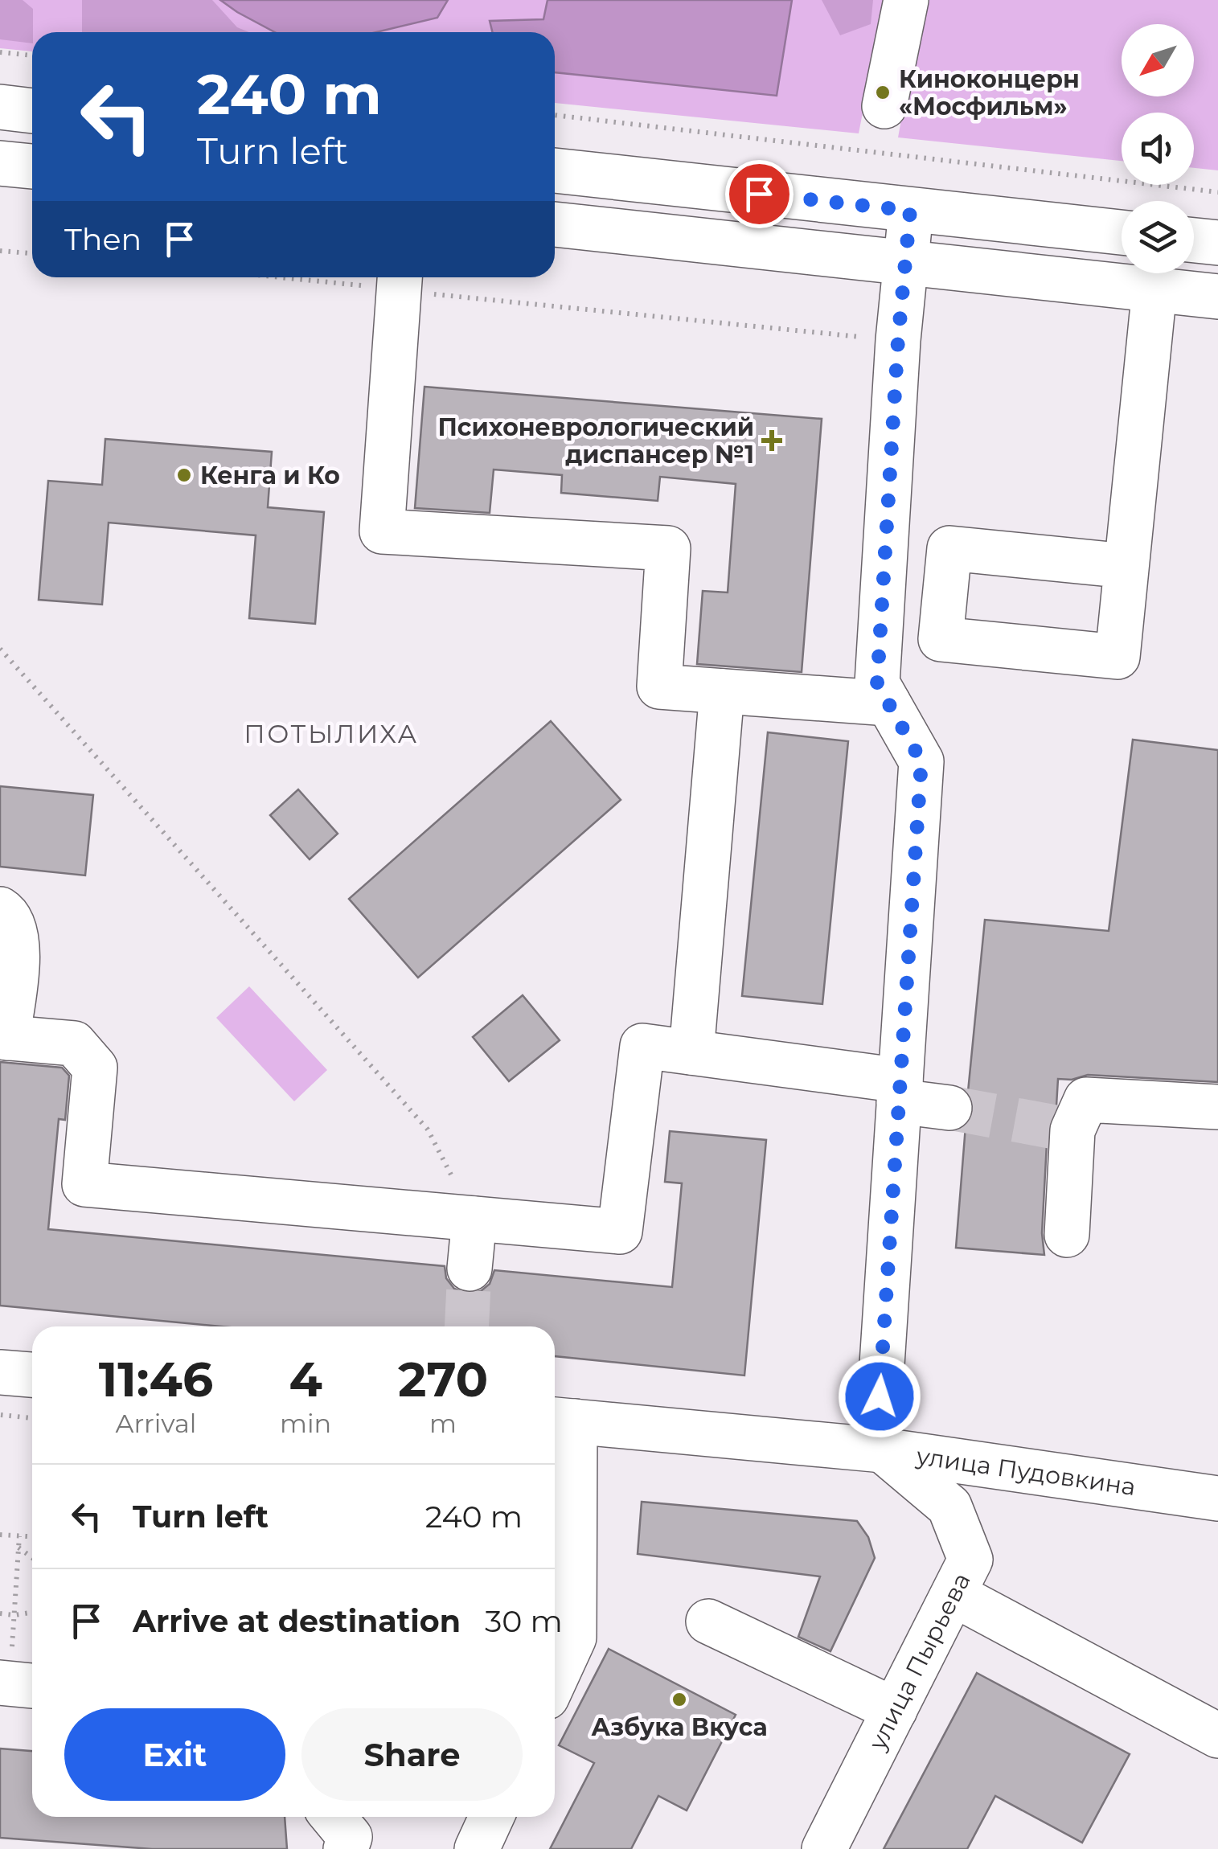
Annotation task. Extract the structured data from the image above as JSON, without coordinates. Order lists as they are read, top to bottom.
{
  "streets": {
    "street": ["улица Пудовкина", "улица Пырьева"]
  },
  "crossings": [
    ["улица Пудовкина", "улица Пырьева"]
  ],
  "districts": ["ПОТЫЛИХА"],
  "places": {
    "other": ["Киноконцерн «Мосфильм»", "Кенга и Ко", "Азбука Вкуса"],
    "health": ["Психоневрологический диспансер №1"]
  },
  "north": "bottom left",
  "page": {
    "turn": ["240 m", "Turn left"],
    "then": "Then",
    "eta": [
      "11:46",
      "Arrival",
      "4",
      "min",
      "270",
      "m"
    ],
    "list": [
      {
        "name": "Turn left",
        "value": "240 m"
      },
      {
        "name": "Arrive at destination",
        "value": "30 m"
      }
    ],
    "buttons": ["Exit", "Share"]
  }
}
